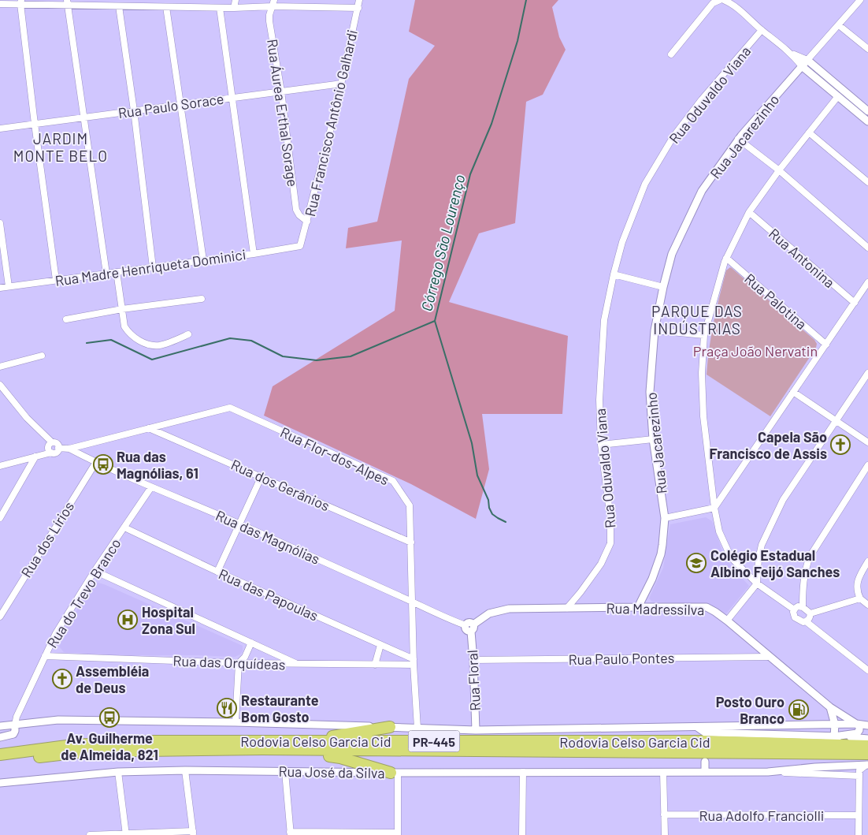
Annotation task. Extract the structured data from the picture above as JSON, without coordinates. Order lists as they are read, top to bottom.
{
  "streets": {
    "highway": ["Rodovia Celso Garcia Cid", "PR-445"],
    "street": [
      "Rua Oduvaldo Viana",
      "Rua Paulo Sorace",
      "Rua Áurea Erthal Sorage",
      "Rua Francisco Antônio Galhardi",
      "Rua Jacarezinho",
      "Rua Antonina",
      "Rua Madre Henriqueta Dominici",
      "Rua Palotina",
      "Rua Flor-dos-Alpes",
      "Rua dos Gerânios",
      "Rua das Magnólias",
      "Rua dos Lírios",
      "Rua do Trevo Branco",
      "Rua das Papoulas",
      "Rua Madressilva",
      "Rua Paulo Pontes",
      "Rua das Orquídeas",
      "Rua Floral",
      "Rua José da Silva",
      "Rua Adolfo Franciolli"
    ]
  },
  "crossings": [
    ["Rua Oduvaldo Viana", "Rua Madressilva"],
    ["Rua Paulo Sorace", "Rua Áurea Erthal Sorage"],
    ["Rua Paulo Sorace", "Rua Francisco Antônio Galhardi"],
    ["Rua Áurea Erthal Sorage", "Rua Francisco Antônio Galhardi"],
    ["Rua Francisco Antônio Galhardi", "Rua Madre Henriqueta Dominici"],
    ["Rua Jacarezinho", "Rua Madressilva"],
    ["Rua Flor-dos-Alpes", "Rua dos Gerânios"],
    ["Rua Flor-dos-Alpes", "Rua das Magnólias"],
    ["Rua Flor-dos-Alpes", "Rua das Papoulas"],
    ["Rua Flor-dos-Alpes", "Rua das Orquídeas"],
    ["Rua das Magnólias", "Rua dos Lírios"],
    ["Rua das Magnólias", "Rua do Trevo Branco"],
    ["Rua do Trevo Branco", "Rua das Papoulas"],
    ["Rua do Trevo Branco", "Rua das Orquídeas"],
    ["Rua das Papoulas", "Rua das Orquídeas"],
    ["Rua Madressilva", "Rua Paulo Pontes"],
    ["Rua Madressilva", "Rua Floral"],
    ["Rua Paulo Pontes", "Rua Floral"],
    ["Rodovia Celso Garcia Cid", "Rua José da Silva"]
  ],
  "districts": ["JARDIM MONTE BELO", "PARQUE DAS INDÚSTRIAS"],
  "water": ["Córrego São Lourenço"],
  "parks": ["Praça João Nervatin"],
  "places": {
    "church": ["Capela São Francisco de Assis", "Assembléia de Deus"],
    "bus stop": ["Rua das Magnólias, 61", "Av. Guilherme de Almeida, 821"],
    "school or university": ["Colégio Estadual Albino Feijó Sanches"],
    "hospital": ["Hospital Zona Sul"],
    "restaurant": ["Restaurante Bom Gosto"],
    "fuel station": ["Posto Ouro Branco"]
  }
}
